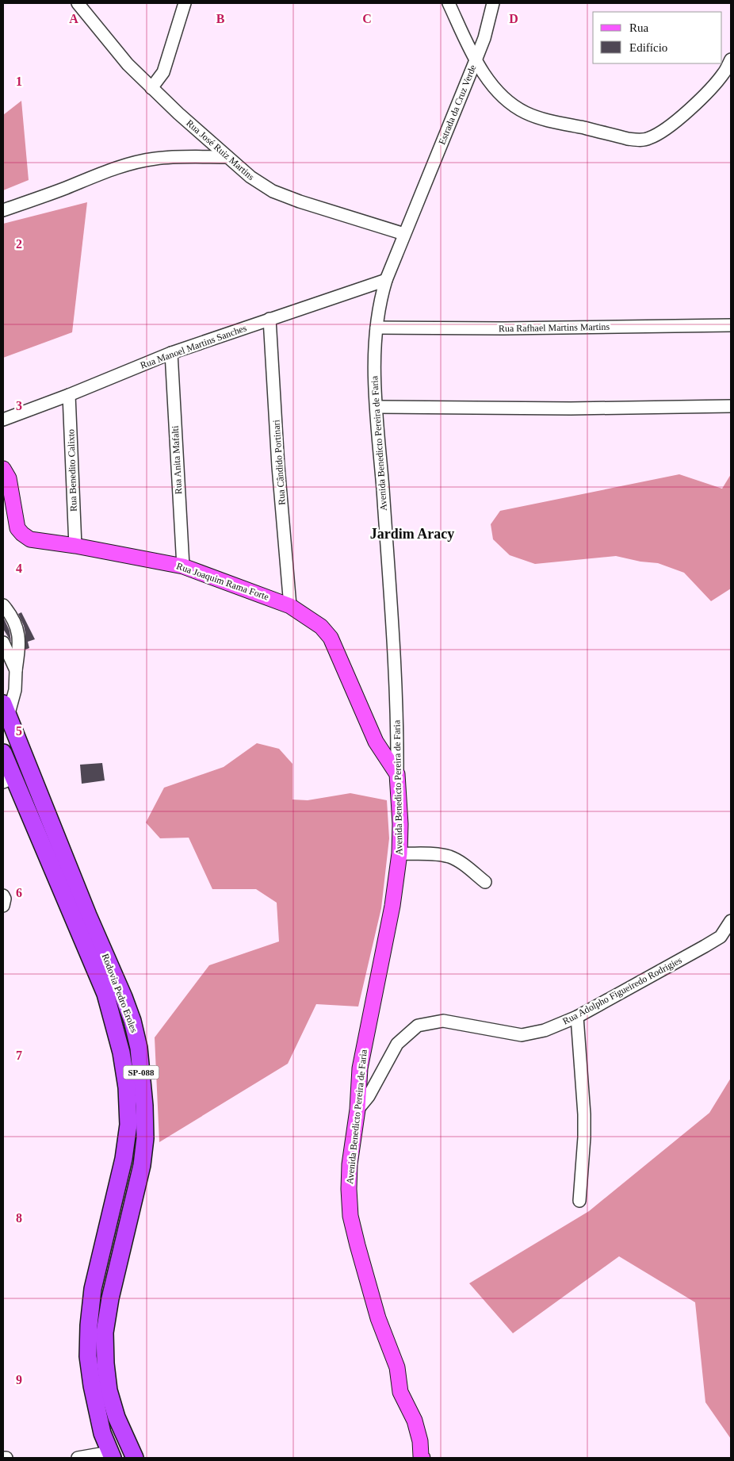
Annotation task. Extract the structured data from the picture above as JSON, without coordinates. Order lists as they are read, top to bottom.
{
  "streets": {
    "highway": ["Rodovia Pedro Eroles", "SP-088"],
    "main road": ["Avenida Benedicto Pereira de Faria", "Rua Joaquim Rama Forte"],
    "street": [
      "Estrada da Cruz Verde",
      "Rua José Ruiz Martins",
      "Rua Rafhael Martins Martins",
      "Rua Manoel Martins Sanches",
      "Rua Anita Mafalti",
      "Rua Cândido Portinari",
      "Rua Benedito Calixto",
      "Rua Adolpho Figueiredo Rodrigies"
    ]
  },
  "crossings": [
    ["Estrada da Cruz Verde", "Avenida Benedicto Pereira de Faria"],
    ["Rua José Ruiz Martins", "Avenida Benedicto Pereira de Faria"],
    ["Rua Rafhael Martins Martins", "Avenida Benedicto Pereira de Faria"],
    ["Rua Manoel Martins Sanches", "Avenida Benedicto Pereira de Faria"],
    ["Rua Manoel Martins Sanches", "Rua Anita Mafalti"],
    ["Rua Manoel Martins Sanches", "Rua Cândido Portinari"],
    ["Rua Manoel Martins Sanches", "Rua Benedito Calixto"],
    ["Avenida Benedicto Pereira de Faria", "Rua Joaquim Rama Forte"],
    ["Avenida Benedicto Pereira de Faria", "Rua Adolpho Figueiredo Rodrigies"],
    ["Rua Anita Mafalti", "Rua Joaquim Rama Forte"],
    ["Rua Cândido Portinari", "Rua Joaquim Rama Forte"],
    ["Rua Benedito Calixto", "Rua Joaquim Rama Forte"]
  ],
  "districts": ["Jardim Aracy"],
  "legend": ["Rua", "Edifício"],
  "grid": {
    "columns": [
      "A",
      "B",
      "C",
      "D"
    ],
    "rows": [
      "1",
      "2",
      "3",
      "4",
      "5",
      "6",
      "7",
      "8",
      "9"
    ]
  }
}
